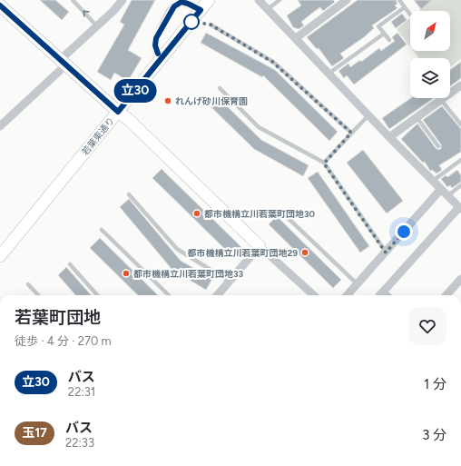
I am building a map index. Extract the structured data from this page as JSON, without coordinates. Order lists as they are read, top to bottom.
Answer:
{
  "streets": {
    "street": ["若葉東通り"]
  },
  "places": [
    "れんげ砂川保育園",
    "都市機構立川若葉町団地30",
    "都市機構立川若葉町団地29",
    "都市機構立川若葉町団地33"
  ],
  "lines": ["bus line 立30"],
  "north": "top right",
  "page": {
    "on_map": "立30",
    "heading": ["若葉町団地", "徒歩 · 4 分 · 270 m"],
    "list": [
      {
        "mark": "立30",
        "name": "バス",
        "note": "22:31",
        "value": "1 分"
      },
      {
        "mark": "玉17",
        "name": "バス",
        "note": "22:33",
        "value": "3 分"
      }
    ]
  }
}
